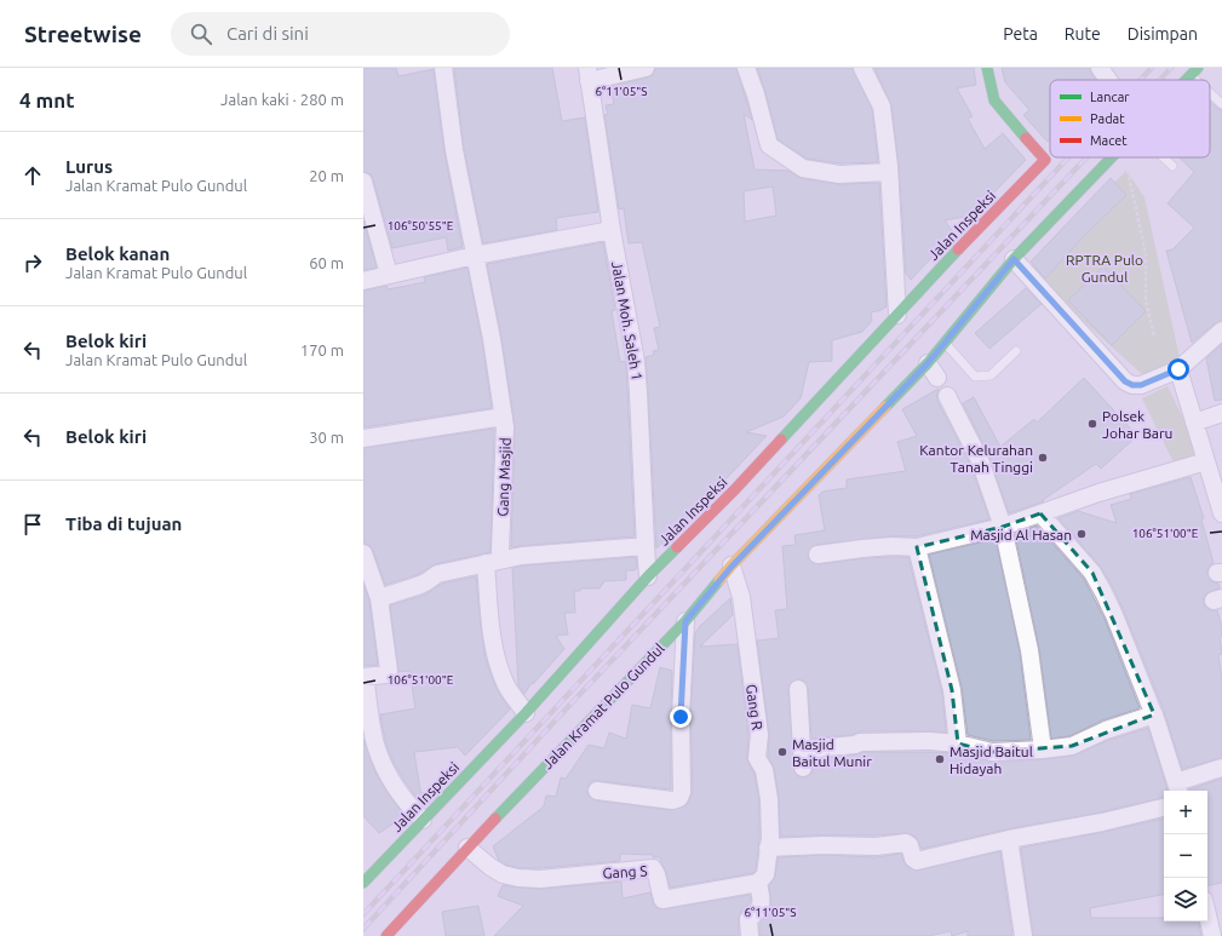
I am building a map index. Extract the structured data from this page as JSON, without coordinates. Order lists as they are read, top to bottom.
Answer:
{
  "streets": {
    "street": [
      "Jalan Inspeksi",
      "Jalan Moh. Saleh 1",
      "Gang Masjid",
      "Jalan Kramat Pulo Gundul",
      "Gang R",
      "Gang S"
    ]
  },
  "crossings": [
    ["Jalan Inspeksi", "Jalan Moh. Saleh 1"],
    ["Jalan Kramat Pulo Gundul", "Gang R"],
    ["Jalan Kramat Pulo Gundul", "Gang S"]
  ],
  "parks": ["RPTRA Pulo Gundul"],
  "places": [
    "Polsek Johar Baru",
    "Kantor Kelurahan Tanah Tinggi",
    "Masjid Al Hasan",
    "Masjid Baitul Munir",
    "Masjid Baitul Hidayah"
  ],
  "legend": ["Lancar", "Padat", "Macet"],
  "page": {
    "header": "Streetwise",
    "search": "Cari di sini",
    "nav": ["Peta", "Rute", "Disimpan"],
    "heading": ["4 mnt", "Jalan kaki · 280 m"],
    "list": [
      ["Lurus", "Jalan Kramat Pulo Gundul", "20 m"],
      ["Belok kanan", "Jalan Kramat Pulo Gundul", "60 m"],
      ["Belok kiri", "Jalan Kramat Pulo Gundul", "170 m"],
      ["Belok kiri", "30 m"],
      "Tiba di tujuan"
    ],
    "map_buttons": ["+", "−"]
  },
  "coordinates": ["6°11'05\"S", "106°50'55\"E", "106°51'00\"E"]
}
